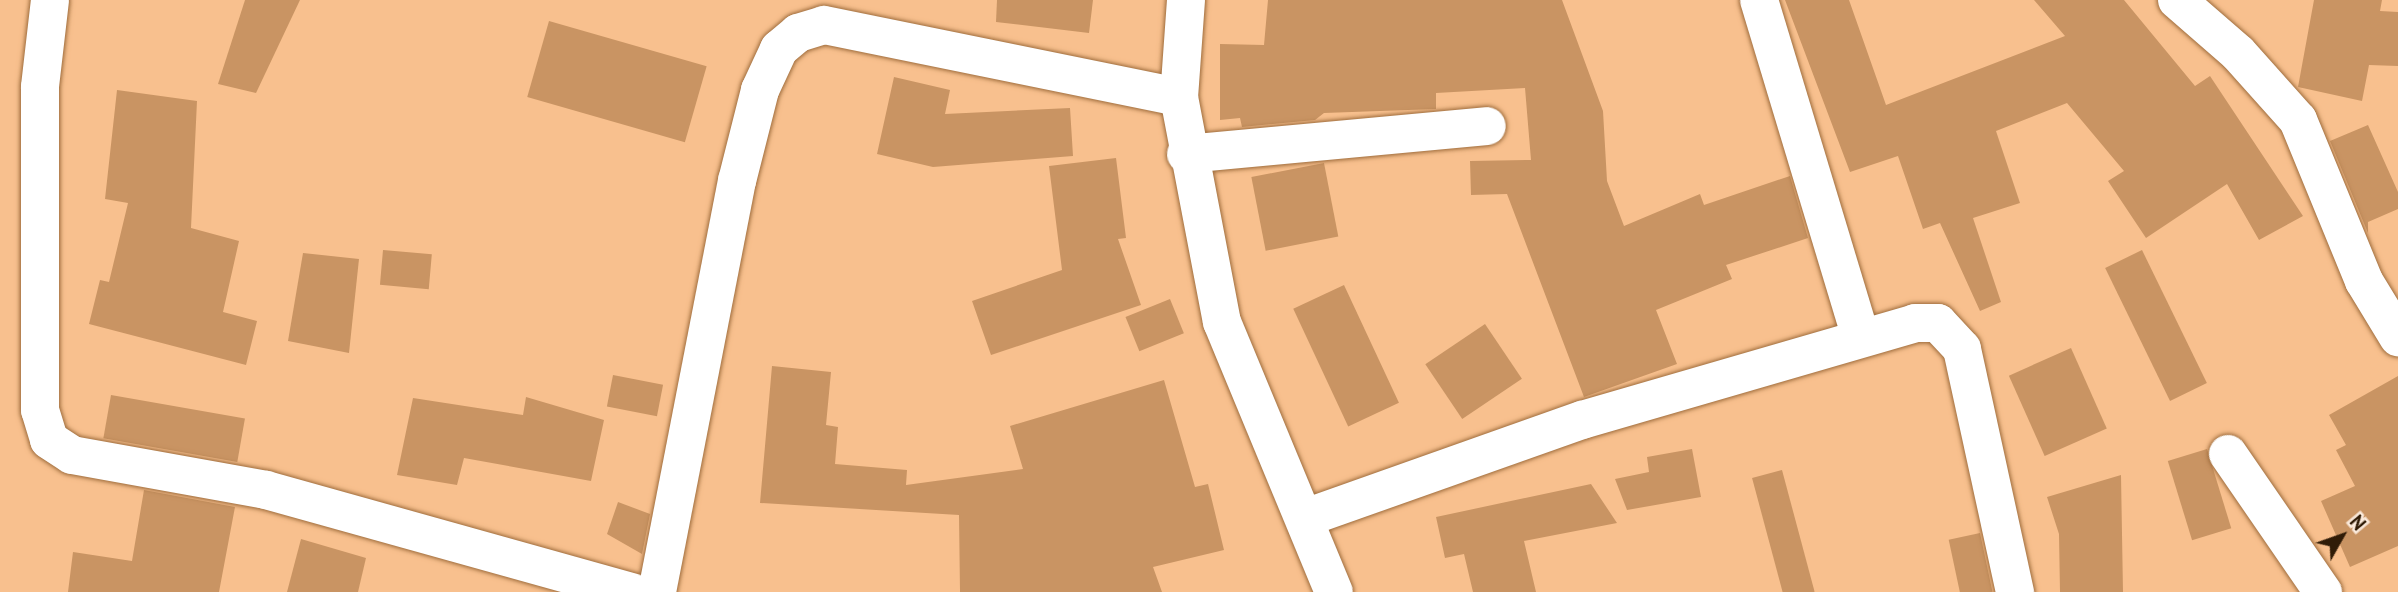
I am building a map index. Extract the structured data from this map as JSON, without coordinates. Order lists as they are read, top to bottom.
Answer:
{
  "north": "top right"
}
